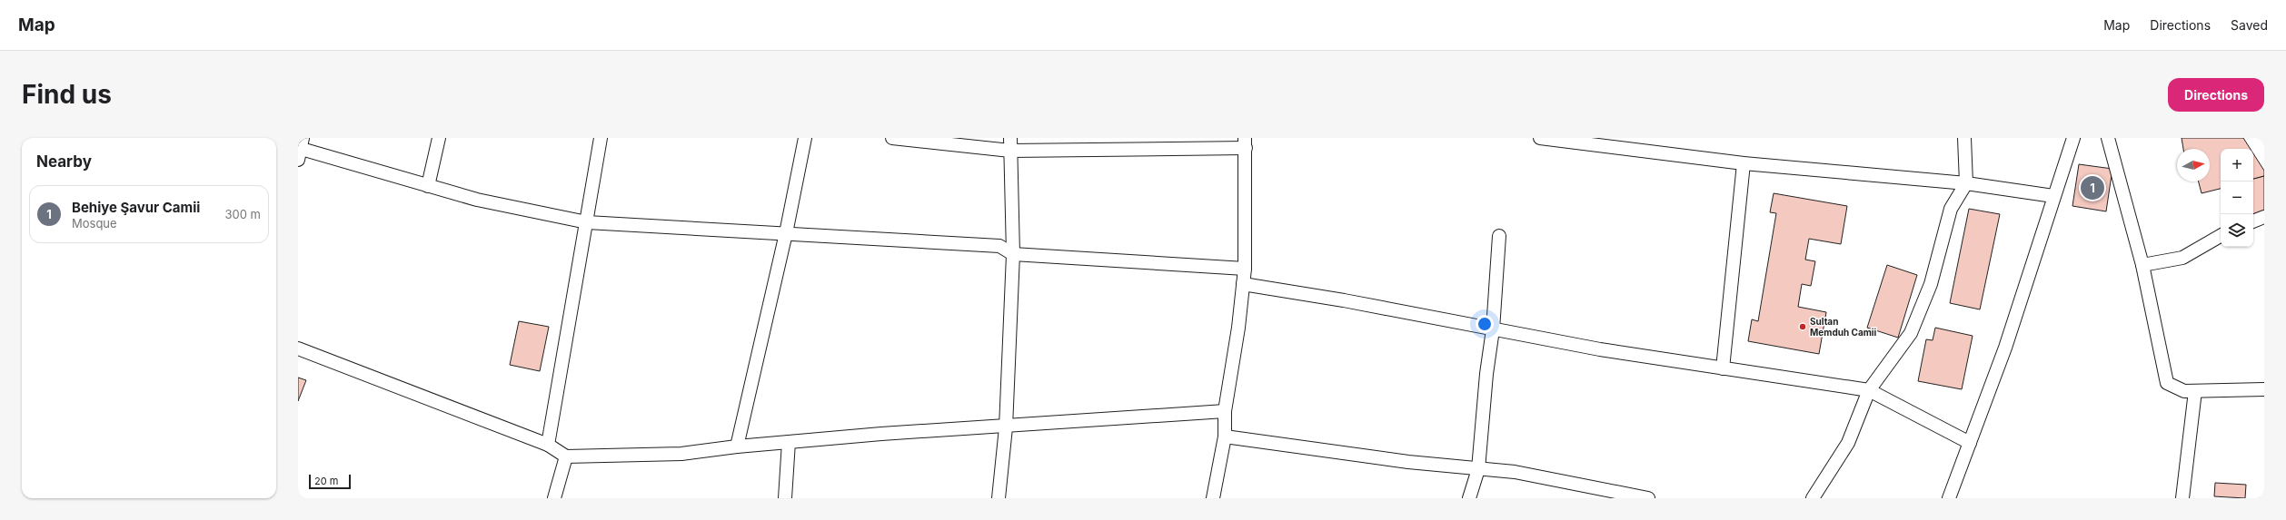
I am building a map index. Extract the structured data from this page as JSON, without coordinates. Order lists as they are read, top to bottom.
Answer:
{
  "places": ["Sultan Memduh Camii"],
  "scale_bar": "20 m",
  "north": "right",
  "page": {
    "header": "Map",
    "nav": ["Map", "Directions", "Saved"],
    "buttons": "Directions",
    "title": "Find us",
    "heading": "Nearby",
    "map_buttons": ["+", "−"],
    "pins": "1",
    "list": [
      {
        "mark": "1",
        "name": "Behiye Şavur Camii",
        "note": "Mosque",
        "value": "300 m"
      }
    ],
    "scale": "20 m"
  }
}
